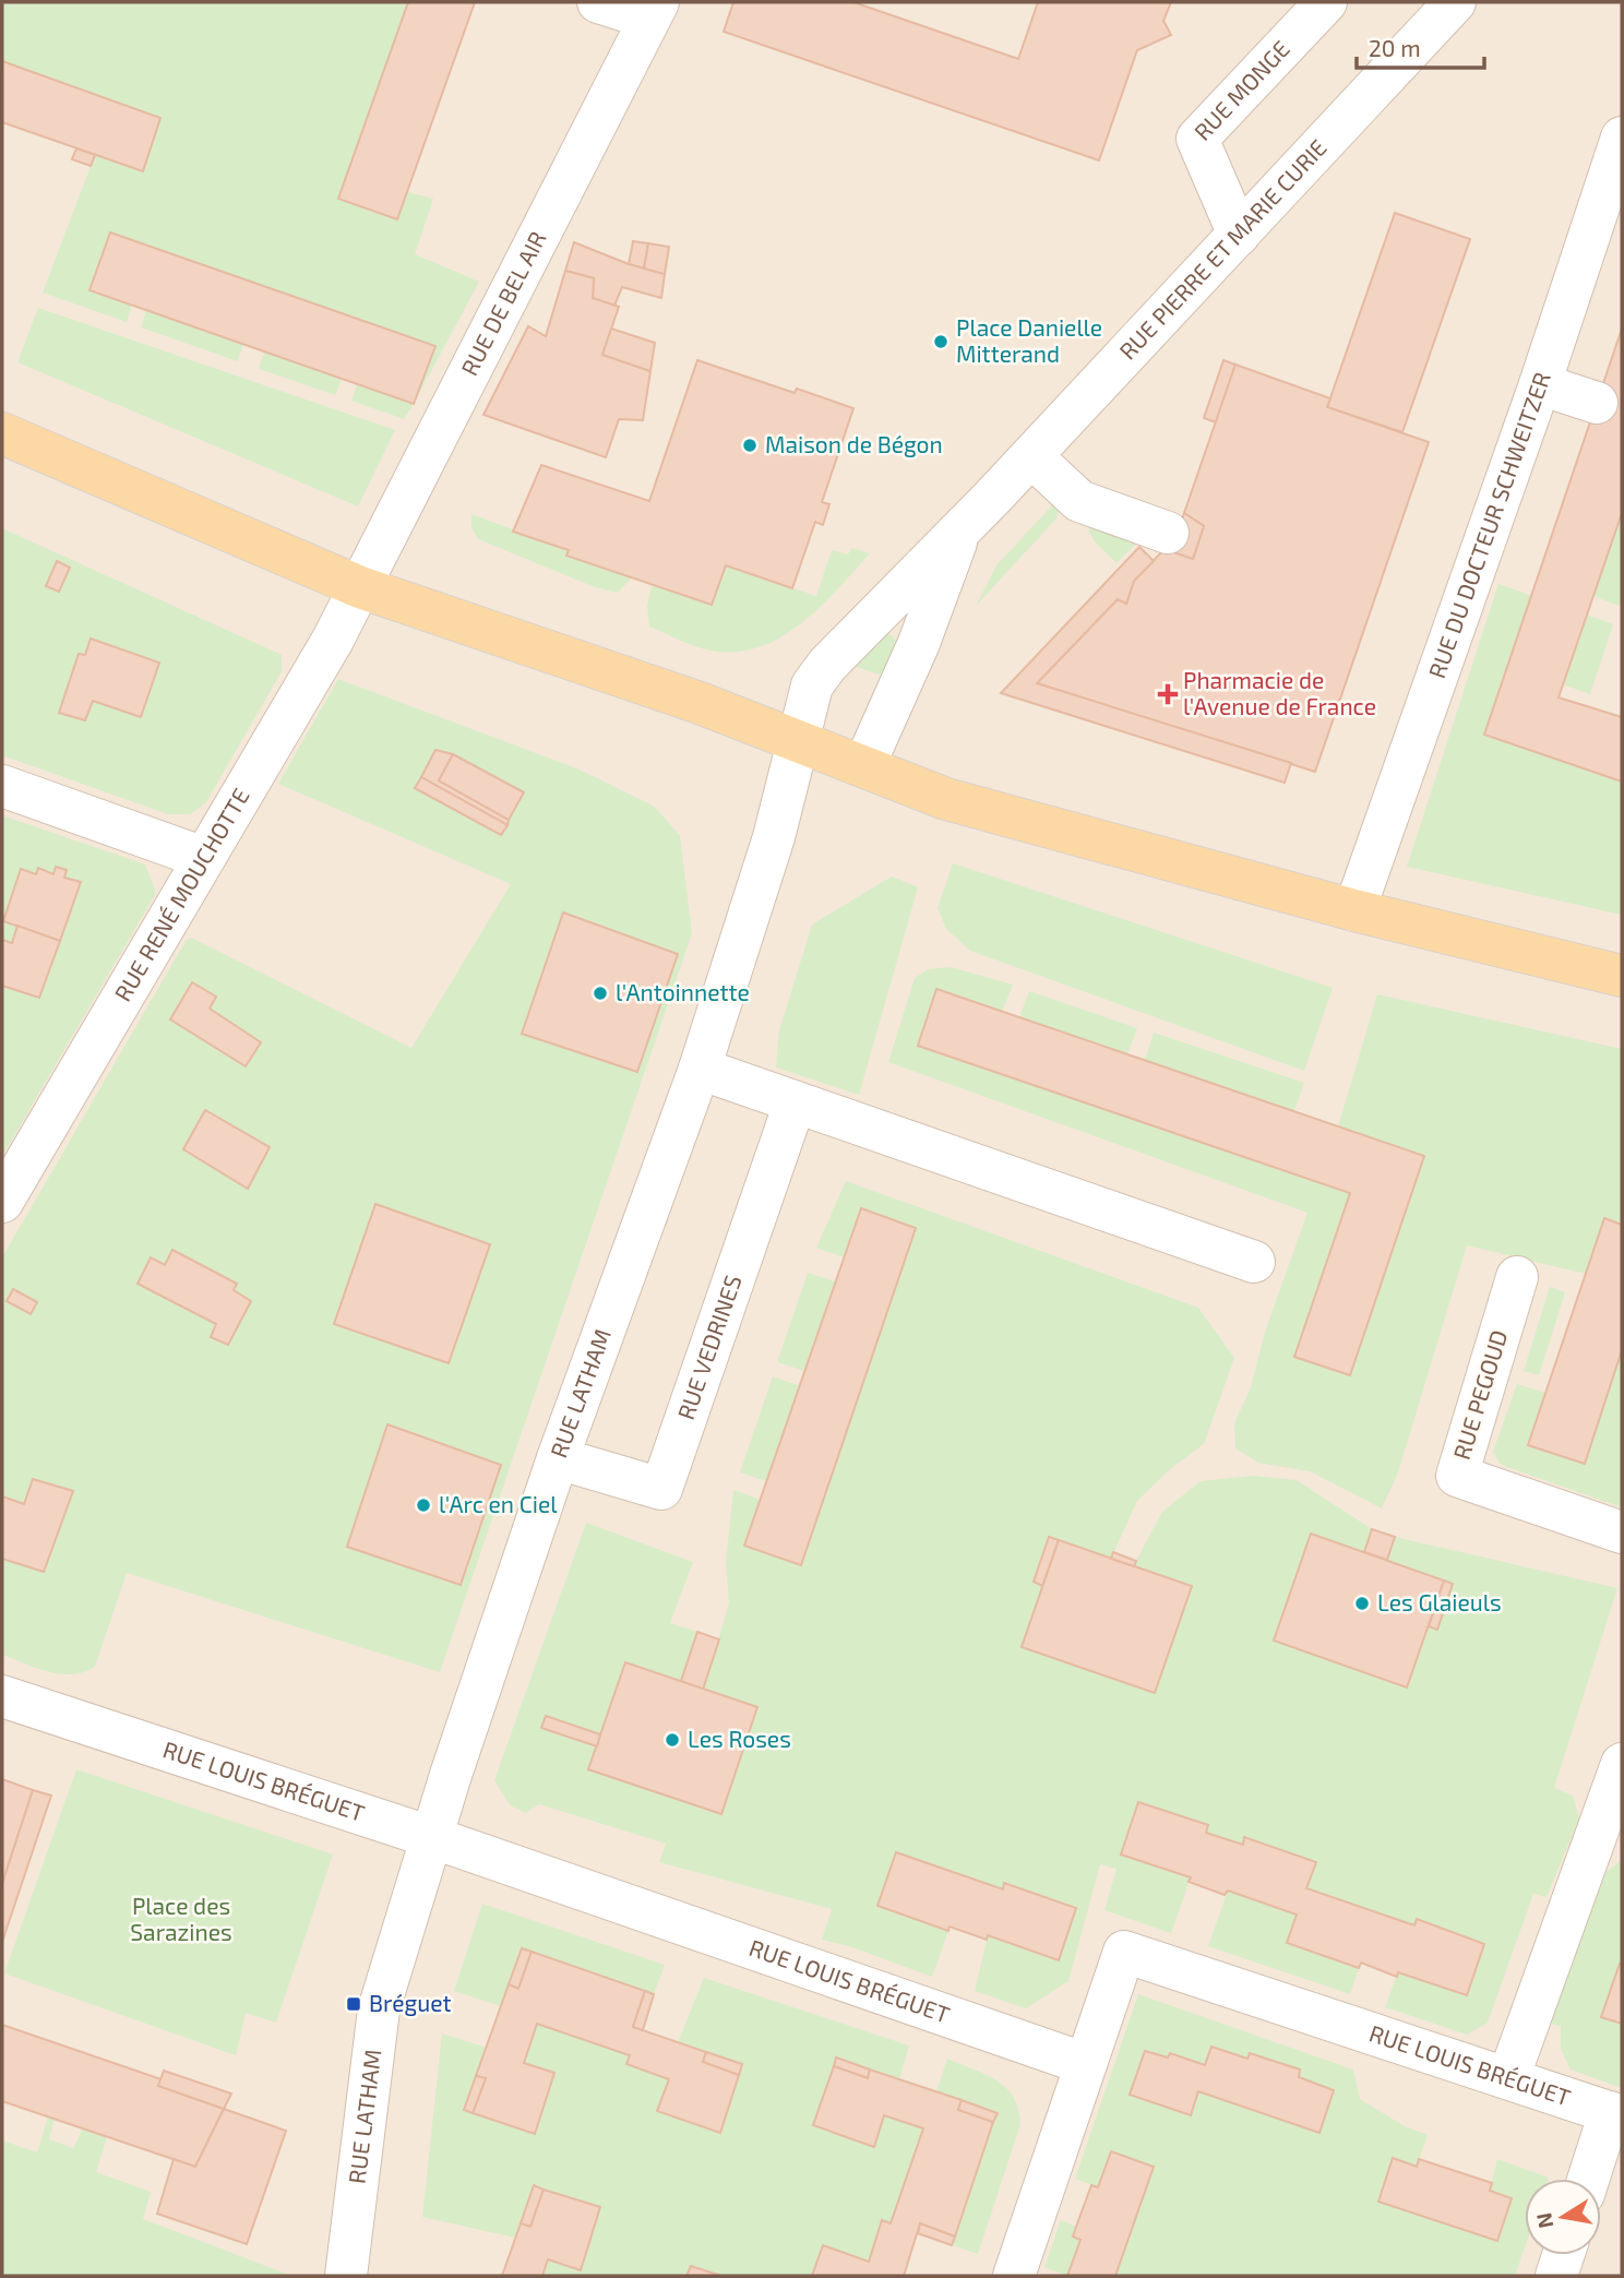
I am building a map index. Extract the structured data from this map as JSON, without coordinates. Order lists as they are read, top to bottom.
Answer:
{
  "streets": {
    "street": [
      "RUE MONGE",
      "RUE PIERRE ET MARIE CURIE",
      "RUE DE BEL AIR",
      "RUE DU DOCTEUR SCHWEITZER",
      "RUE RENÉ MOUCHOTTE",
      "RUE VEDRINES",
      "RUE LATHAM",
      "RUE PEGOUD",
      "RUE LOUIS BRÉGUET"
    ]
  },
  "crossings": [
    ["RUE MONGE", "RUE PIERRE ET MARIE CURIE"],
    ["RUE PIERRE ET MARIE CURIE", "RUE LATHAM"],
    ["RUE DE BEL AIR", "RUE RENÉ MOUCHOTTE"],
    ["RUE VEDRINES", "RUE LATHAM"],
    ["RUE LATHAM", "RUE LOUIS BRÉGUET"]
  ],
  "parks": ["Place des Sarazines"],
  "places": {
    "other": [
      "Place Danielle Mitterand",
      "Maison de Bégon",
      "l'Antoinnette",
      "l'Arc en Ciel",
      "Les Glaieuls",
      "Les Roses"
    ],
    "health": ["Pharmacie de l'Avenue de France"],
    "transit": ["Bréguet"]
  },
  "scale_bar": "20 m",
  "north": "left"
}
